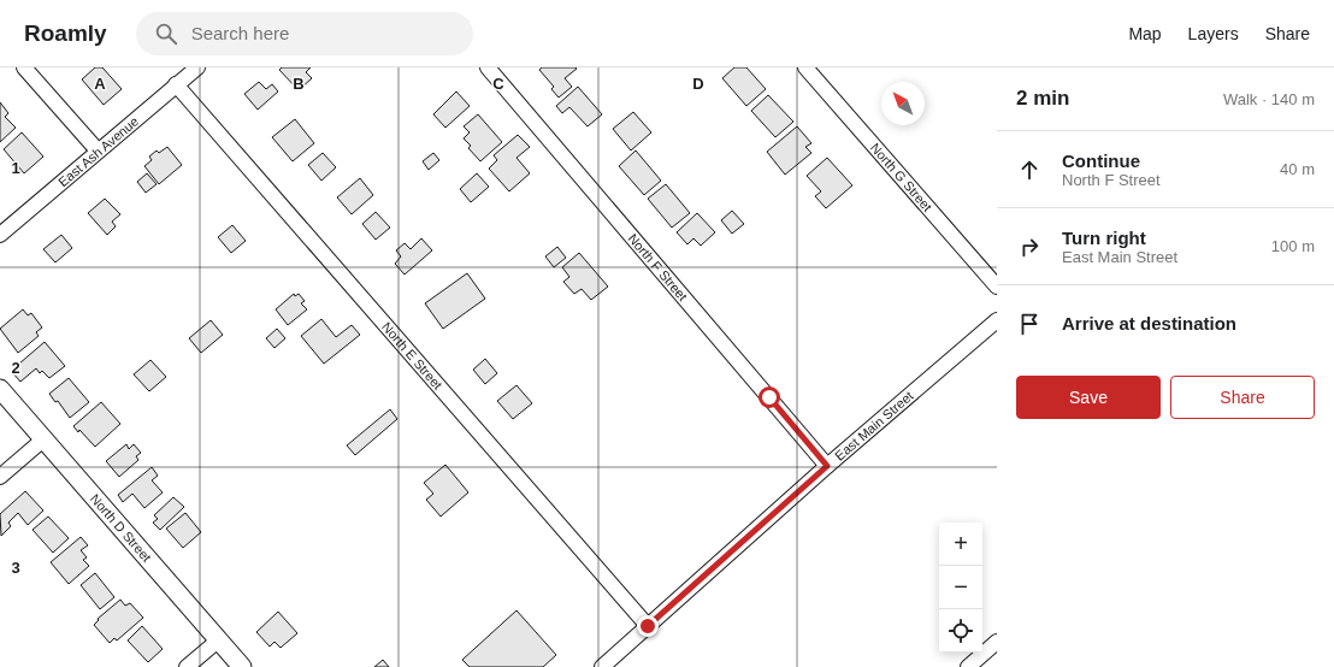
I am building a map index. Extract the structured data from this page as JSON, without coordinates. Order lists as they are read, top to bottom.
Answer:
{
  "streets": {
    "street": [
      "East Ash Avenue",
      "North G Street",
      "North F Street",
      "North E Street",
      "East Main Street",
      "North D Street"
    ]
  },
  "crossings": [
    ["East Ash Avenue", "North E Street"],
    ["North F Street", "East Main Street"],
    ["North E Street", "East Main Street"]
  ],
  "north": "top left",
  "page": {
    "header": "Roamly",
    "search": "Search here",
    "nav": ["Map", "Layers", "Share"],
    "heading": ["2 min", "Walk · 140 m"],
    "list": [
      ["Continue", "North F Street", "40 m"],
      ["Turn right", "East Main Street", "100 m"],
      "Arrive at destination"
    ],
    "buttons": ["Save", "Share"],
    "map_buttons": ["+", "−"]
  },
  "grid": {
    "columns": [
      "A",
      "B",
      "C",
      "D"
    ],
    "rows": ["1", "2", "3"]
  }
}
